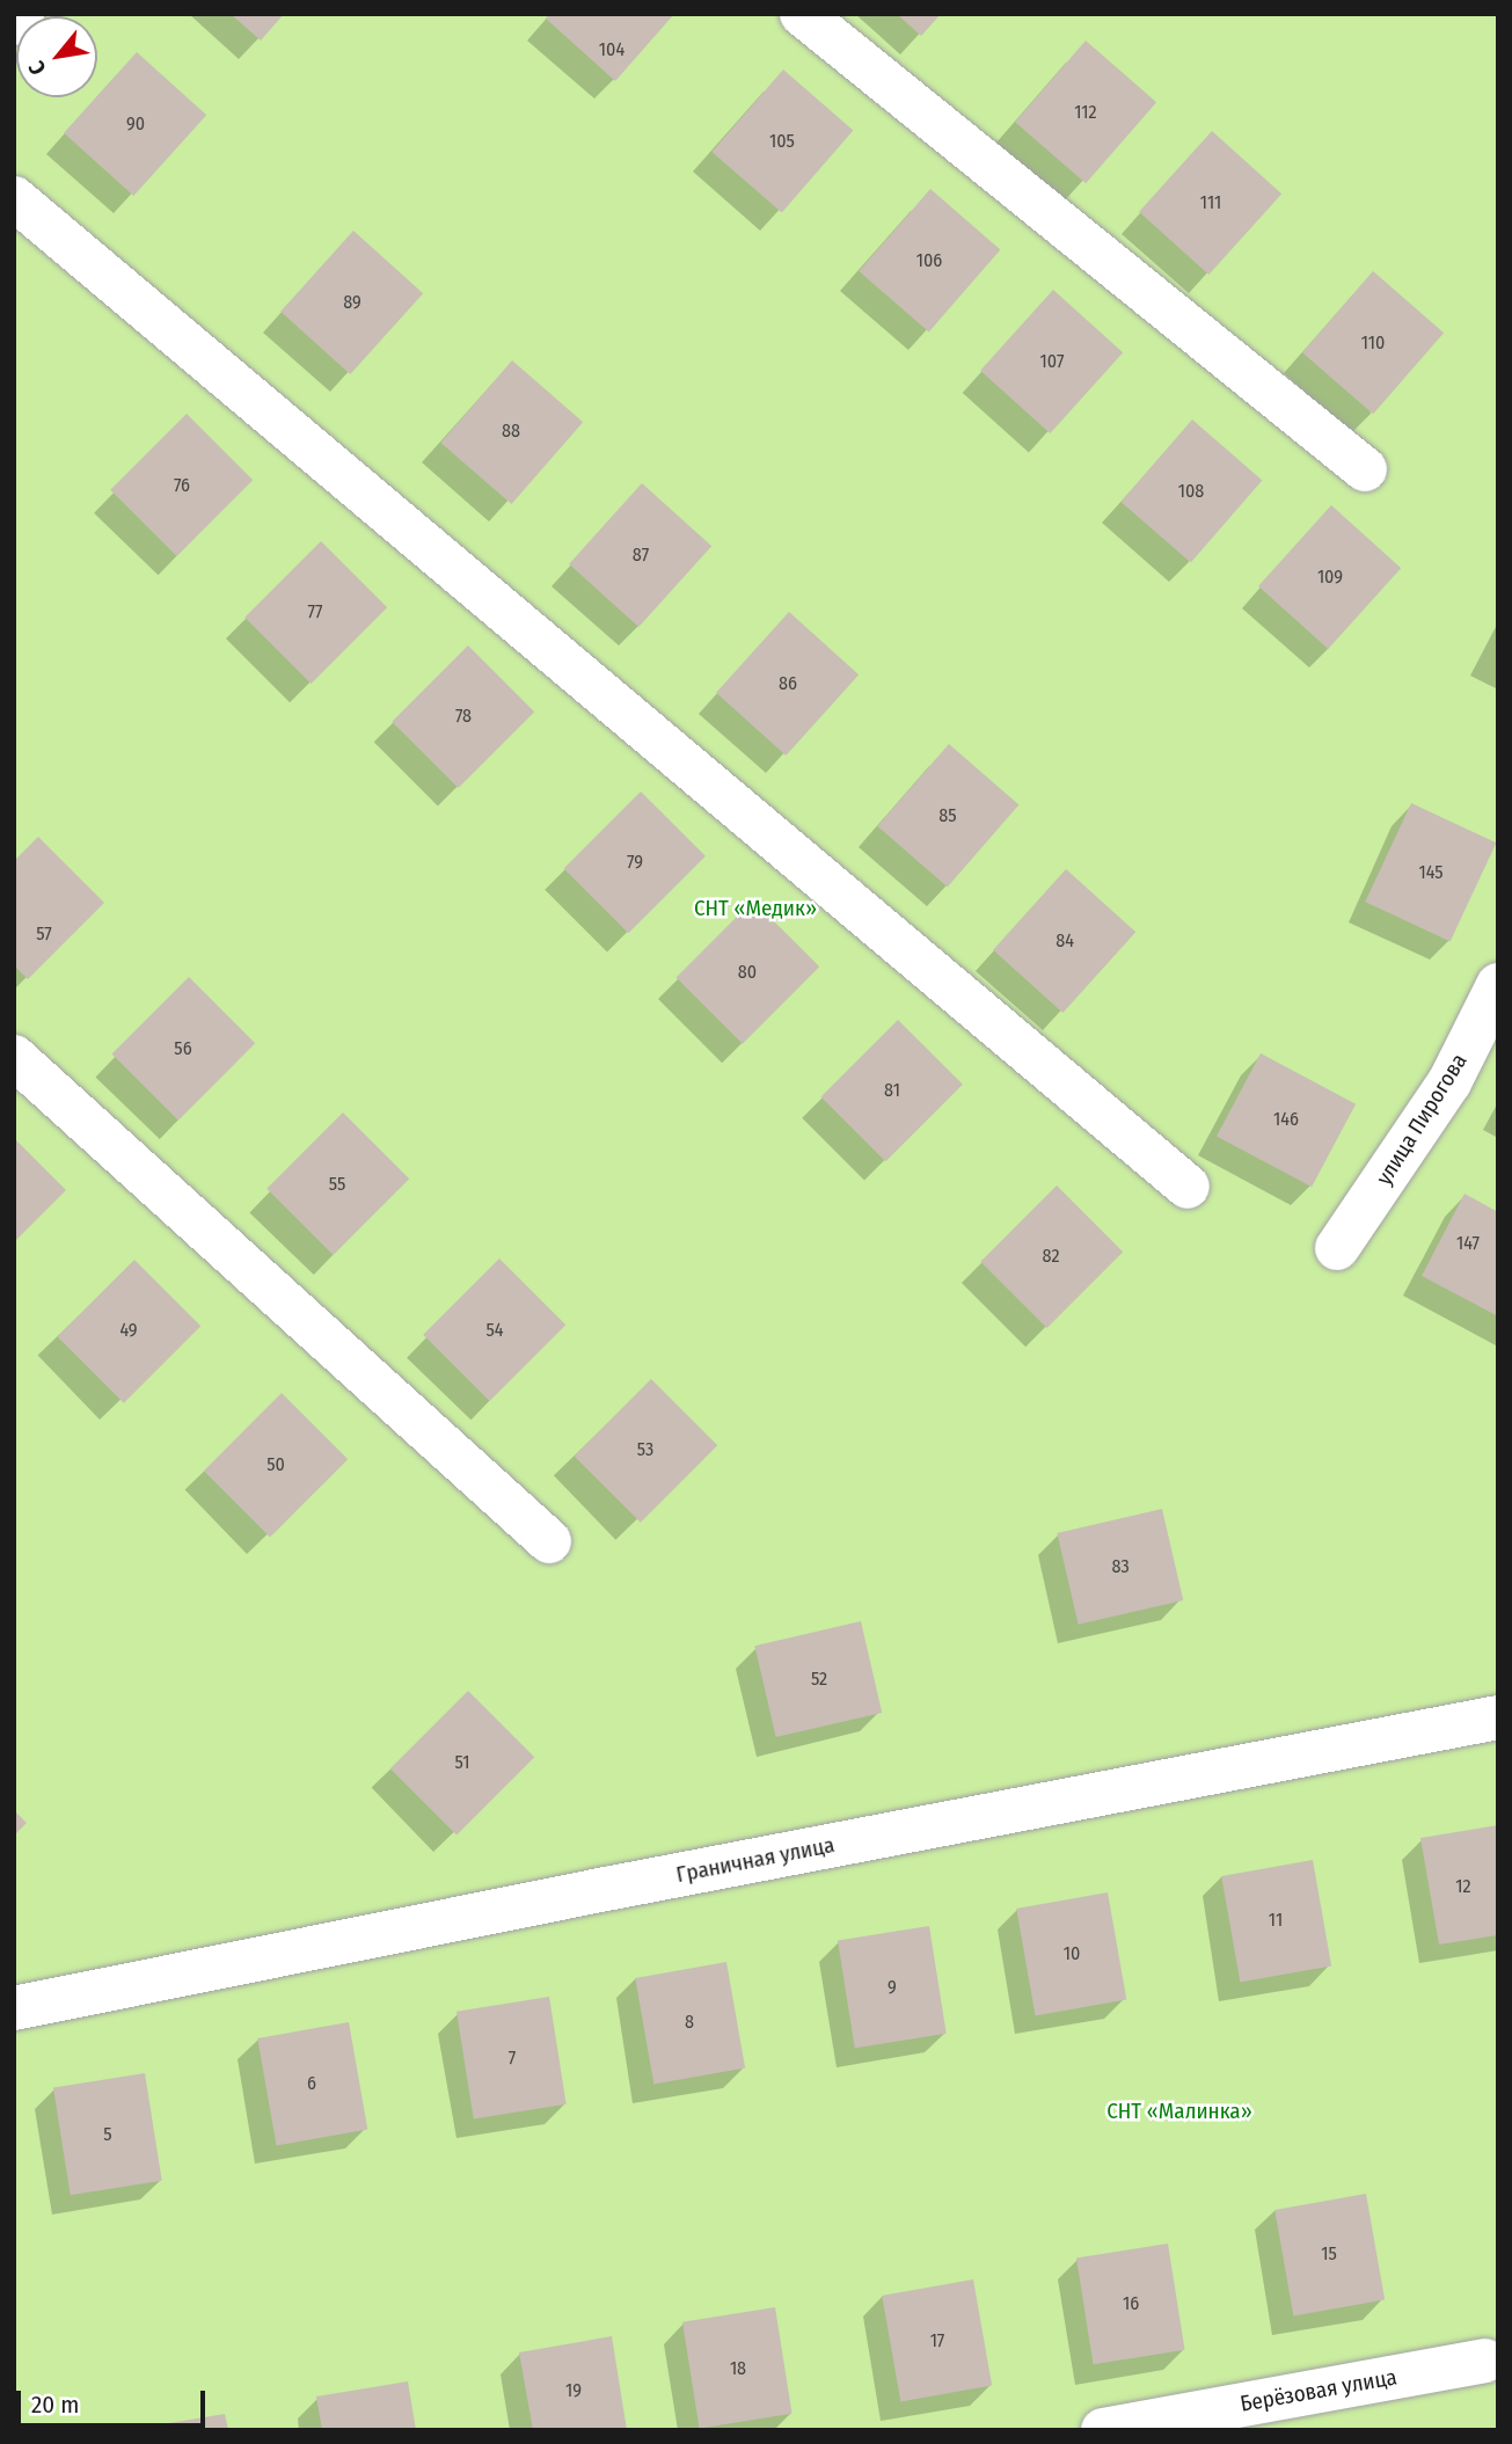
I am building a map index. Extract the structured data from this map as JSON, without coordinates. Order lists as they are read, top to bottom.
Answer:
{
  "streets": {
    "street": ["улица Пирогова", "Граничная улица", "Берёзовая улица"]
  },
  "parks": ["СНТ «Медик»", "СНТ «Малинка»"],
  "house_numbers": [
    "104",
    "112",
    "90",
    "105",
    "111",
    "106",
    "89",
    "110",
    "107",
    "88",
    "76",
    "108",
    "87",
    "109",
    "77",
    "86",
    "78",
    "85",
    "79",
    "145",
    "57",
    "84",
    "80",
    "56",
    "81",
    "146",
    "55",
    "147",
    "82",
    "49",
    "54",
    "53",
    "50",
    "83",
    "52",
    "51",
    "12",
    "11",
    "10",
    "9",
    "8",
    "7",
    "6",
    "5",
    "15",
    "16",
    "17",
    "18",
    "19"
  ],
  "scale_bar": "20 m",
  "north": "bottom left"
}
